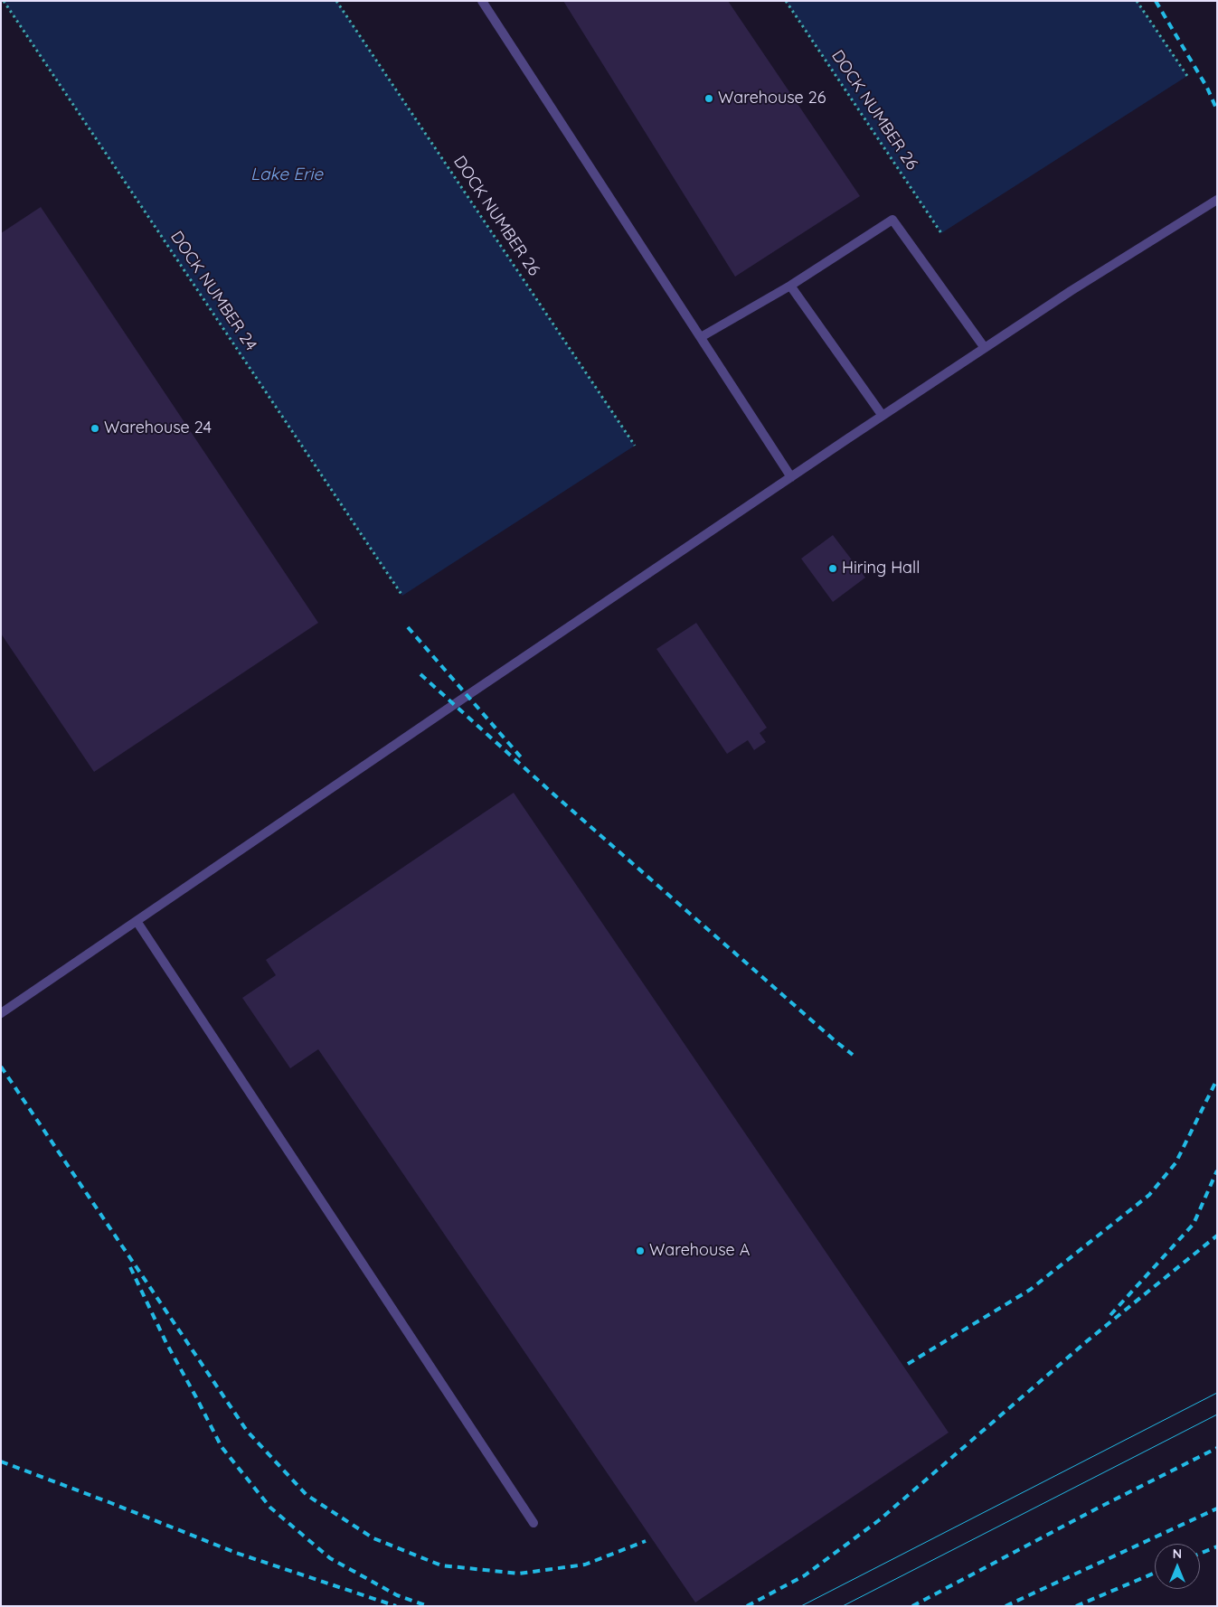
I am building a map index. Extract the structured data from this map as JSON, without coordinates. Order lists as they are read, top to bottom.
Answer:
{
  "streets": {
    "path": ["DOCK NUMBER 26", "DOCK NUMBER 24"]
  },
  "water": ["Lake Erie"],
  "places": [
    "Warehouse 26",
    "Warehouse 24",
    "Hiring Hall",
    "Warehouse A"
  ],
  "north": "top"
}
